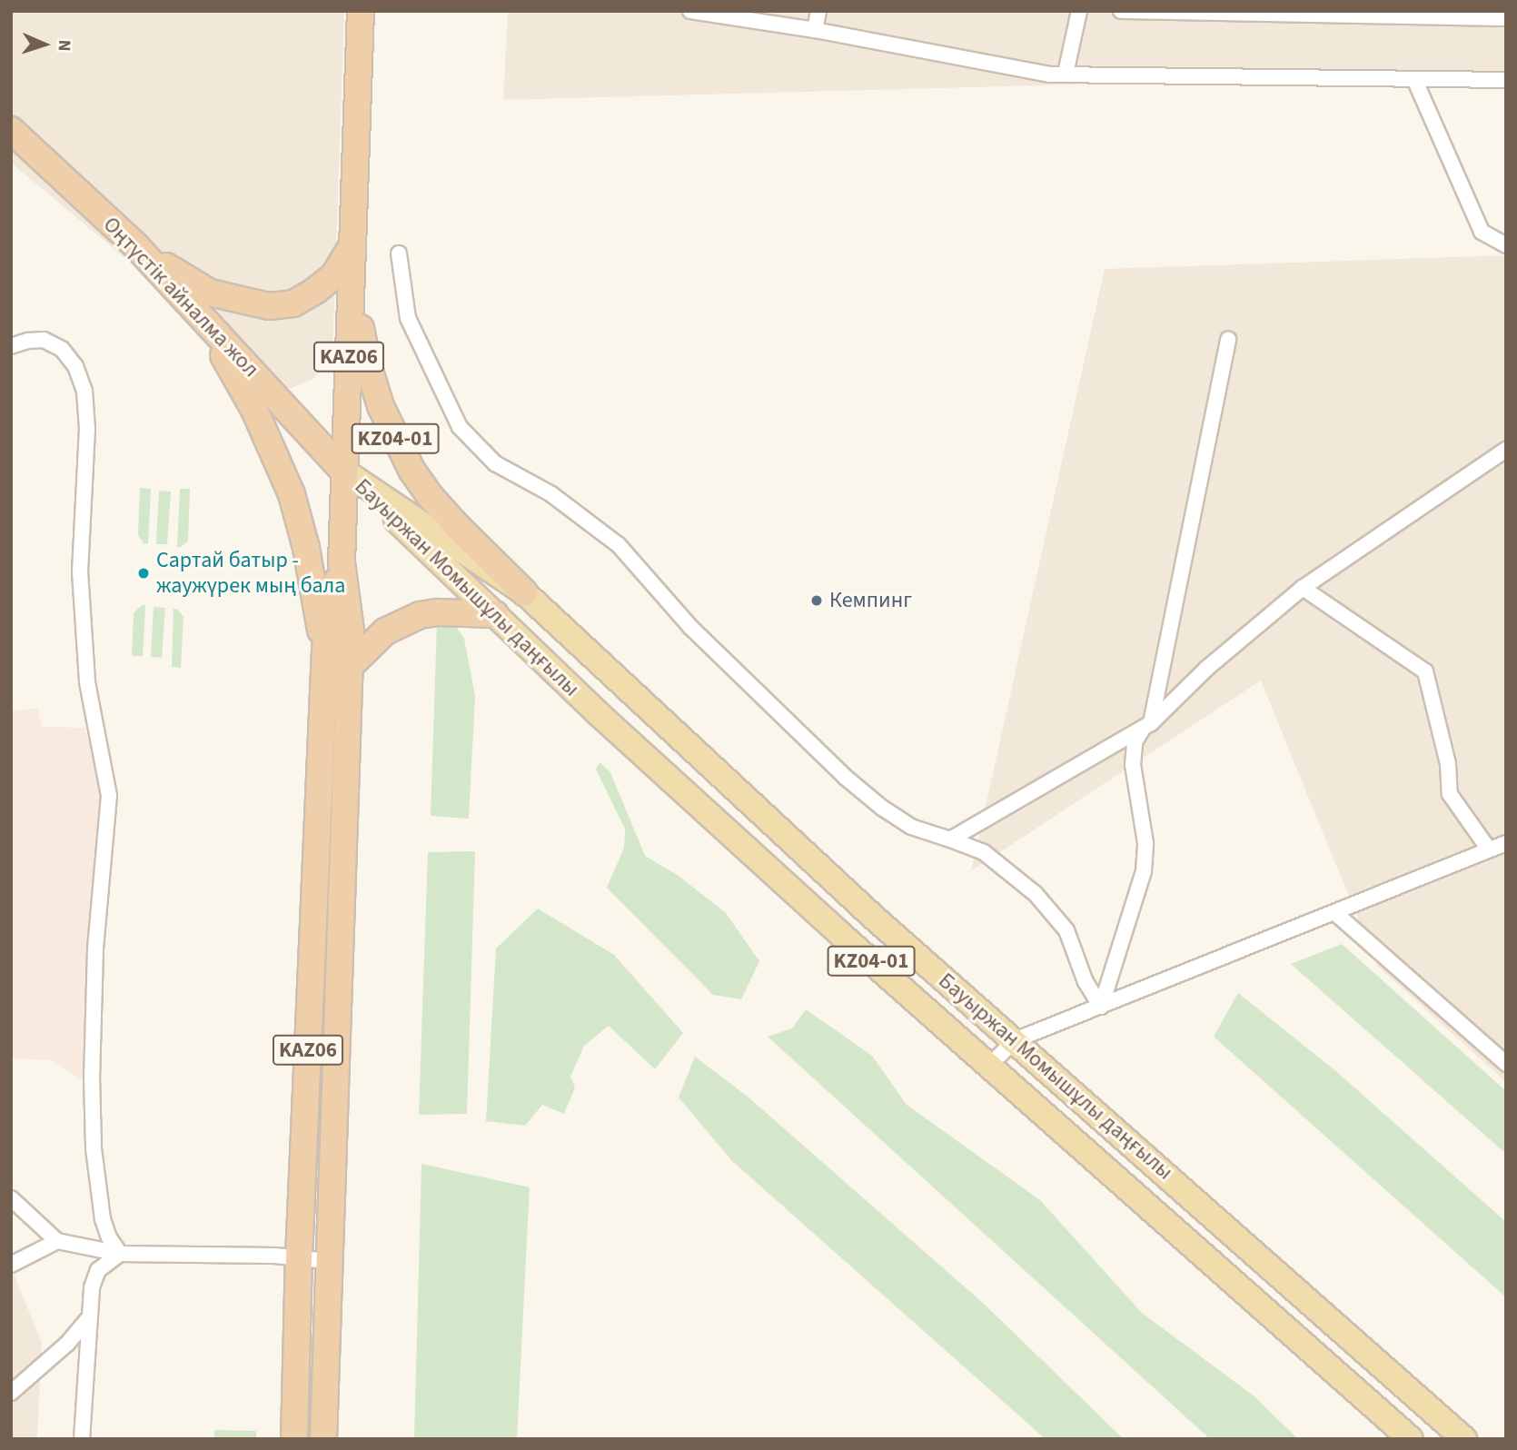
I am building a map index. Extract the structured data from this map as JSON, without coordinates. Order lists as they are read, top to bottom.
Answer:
{
  "streets": {
    "highway": ["Оңтүстік айналма жол", "KАZ06", "KZ04-01"],
    "main road": ["Бауыржан Момышұлы даңғылы"]
  },
  "crossings": [
    ["Оңтүстік айналма жол", "KАZ06"],
    ["Оңтүстік айналма жол", "Бауыржан Момышұлы даңғылы"],
    ["KАZ06", "KZ04-01"],
    ["KАZ06", "Бауыржан Момышұлы даңғылы"],
    ["KZ04-01", "Бауыржан Момышұлы даңғылы"]
  ],
  "places": ["Сартай батыр - жаужүрек мың бала", "Кемпинг"],
  "north": "right"
}
